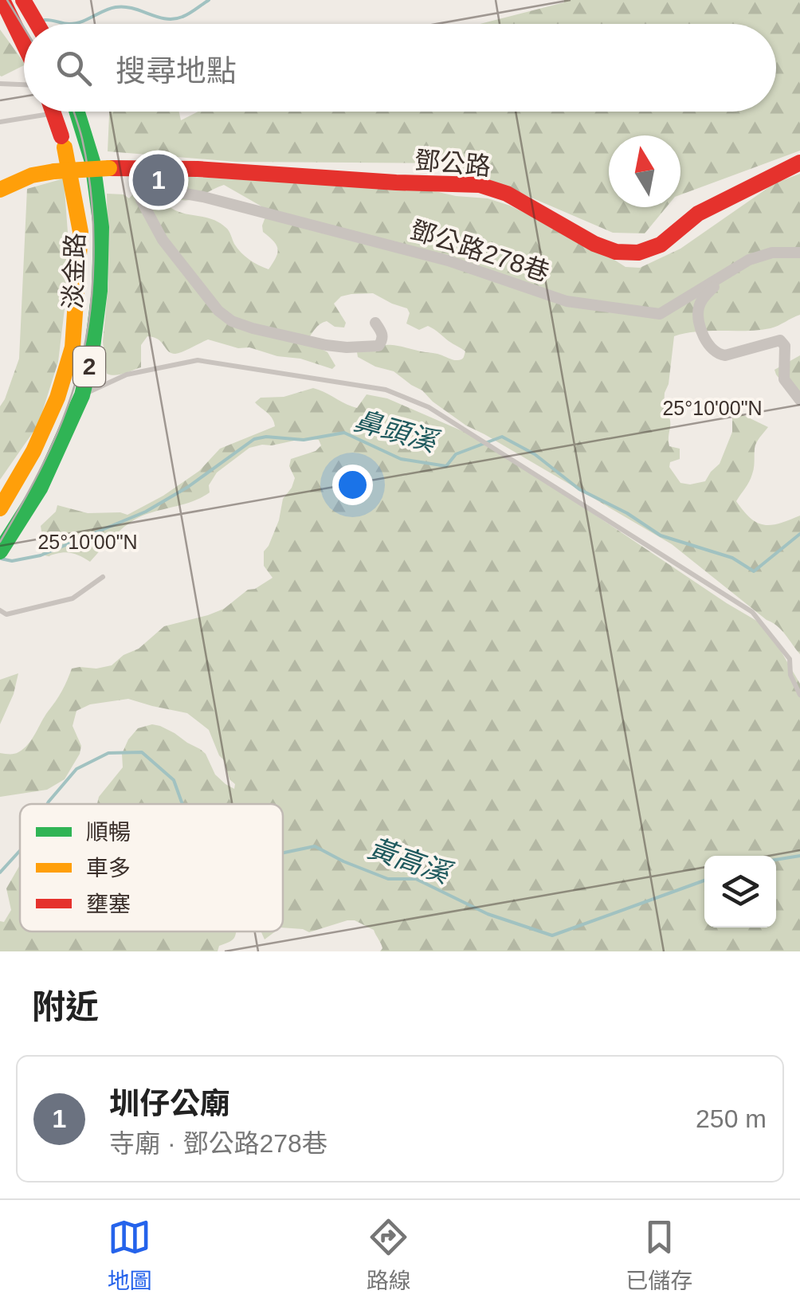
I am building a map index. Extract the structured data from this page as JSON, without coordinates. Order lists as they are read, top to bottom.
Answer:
{
  "streets": {
    "main road": ["鄧公路", "淡金路", "2"],
    "street": ["鄧公路278巷"]
  },
  "crossings": [
    ["鄧公路", "鄧公路278巷"],
    ["鄧公路", "淡金路"],
    ["鄧公路", "2"],
    ["淡金路", "2"]
  ],
  "water": ["鼻頭溪", "黃高溪"],
  "legend": ["順暢", "車多", "壅塞"],
  "north": "top",
  "page": {
    "search": "搜尋地點",
    "pins": "1",
    "heading": "附近",
    "list": [
      {
        "mark": "1",
        "name": "圳仔公廟",
        "note": "寺廟 · 鄧公路278巷",
        "value": "250 m"
      }
    ],
    "nav": ["地圖", "路線", "已儲存"]
  },
  "coordinates": ["25°10'00\"N"]
}
